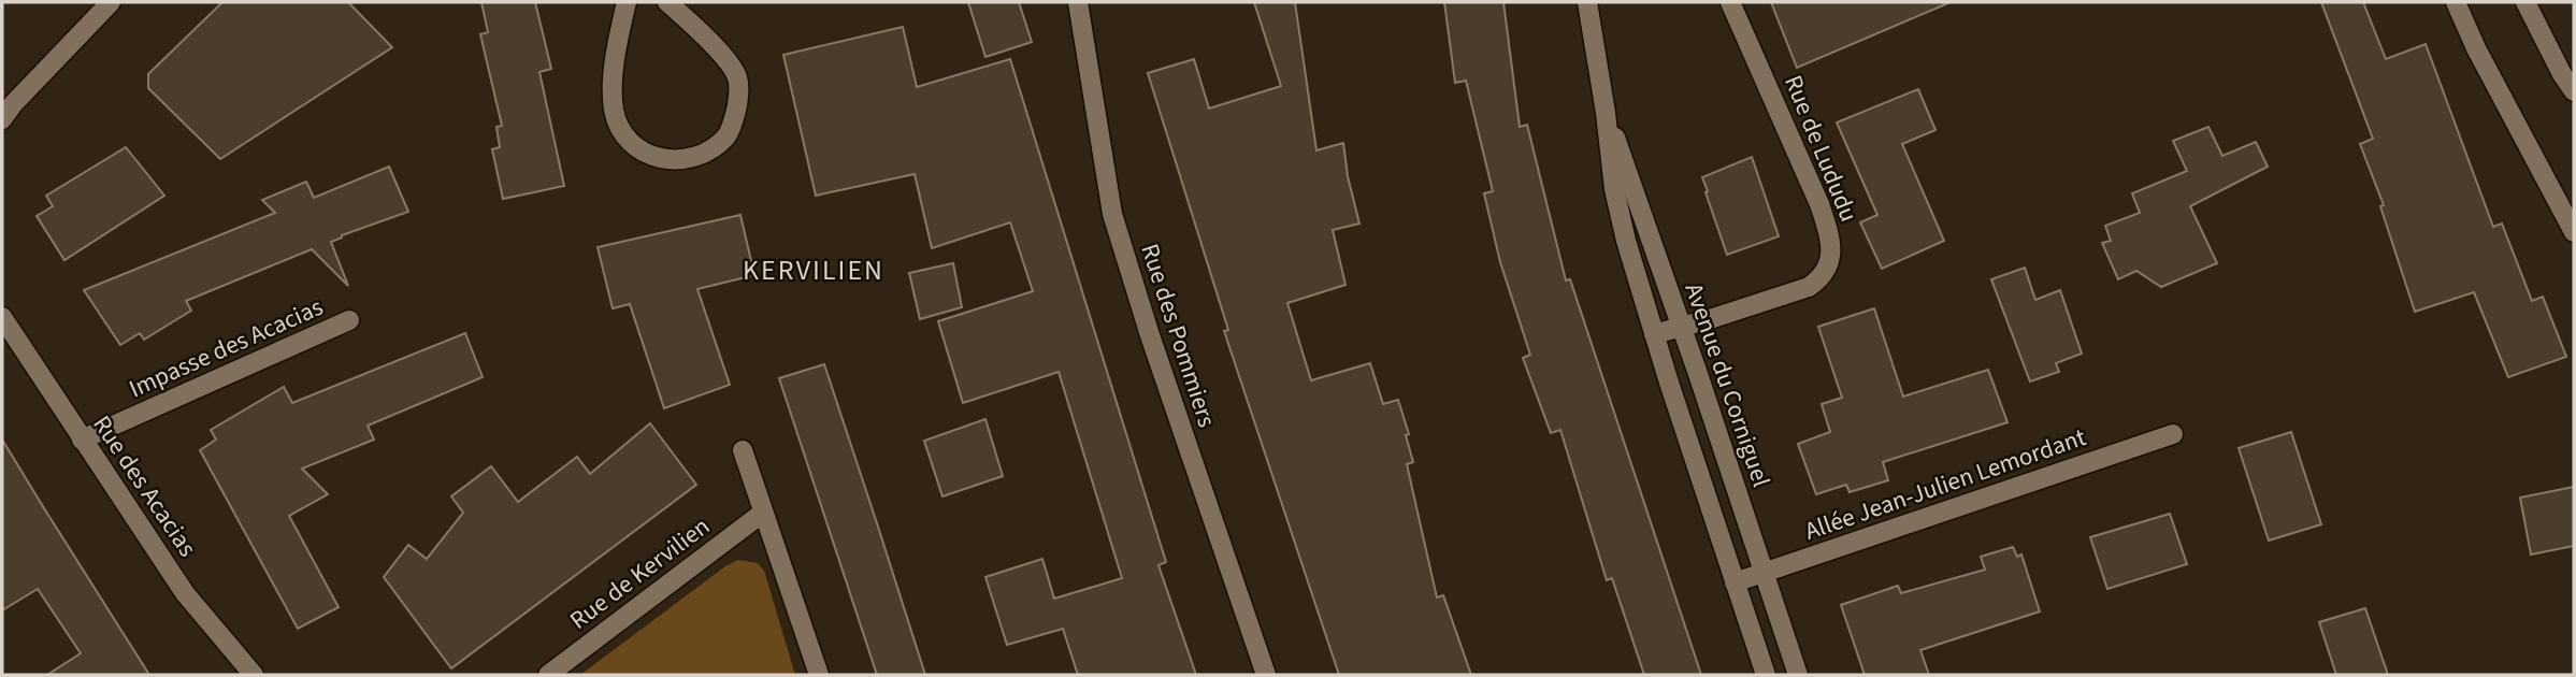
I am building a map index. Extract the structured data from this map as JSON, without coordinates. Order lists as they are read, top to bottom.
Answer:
{
  "streets": {
    "street": [
      "Rue de Lududu",
      "Rue des Pommiers",
      "Impasse des Acacias",
      "Avenue du Corniguel",
      "Allée Jean-Julien Lemordant",
      "Rue des Acacias",
      "Rue de Kervilien"
    ]
  },
  "crossings": [
    ["Rue de Lududu", "Avenue du Corniguel"],
    ["Impasse des Acacias", "Rue des Acacias"],
    ["Avenue du Corniguel", "Allée Jean-Julien Lemordant"]
  ],
  "districts": ["KERVILIEN"]
}
